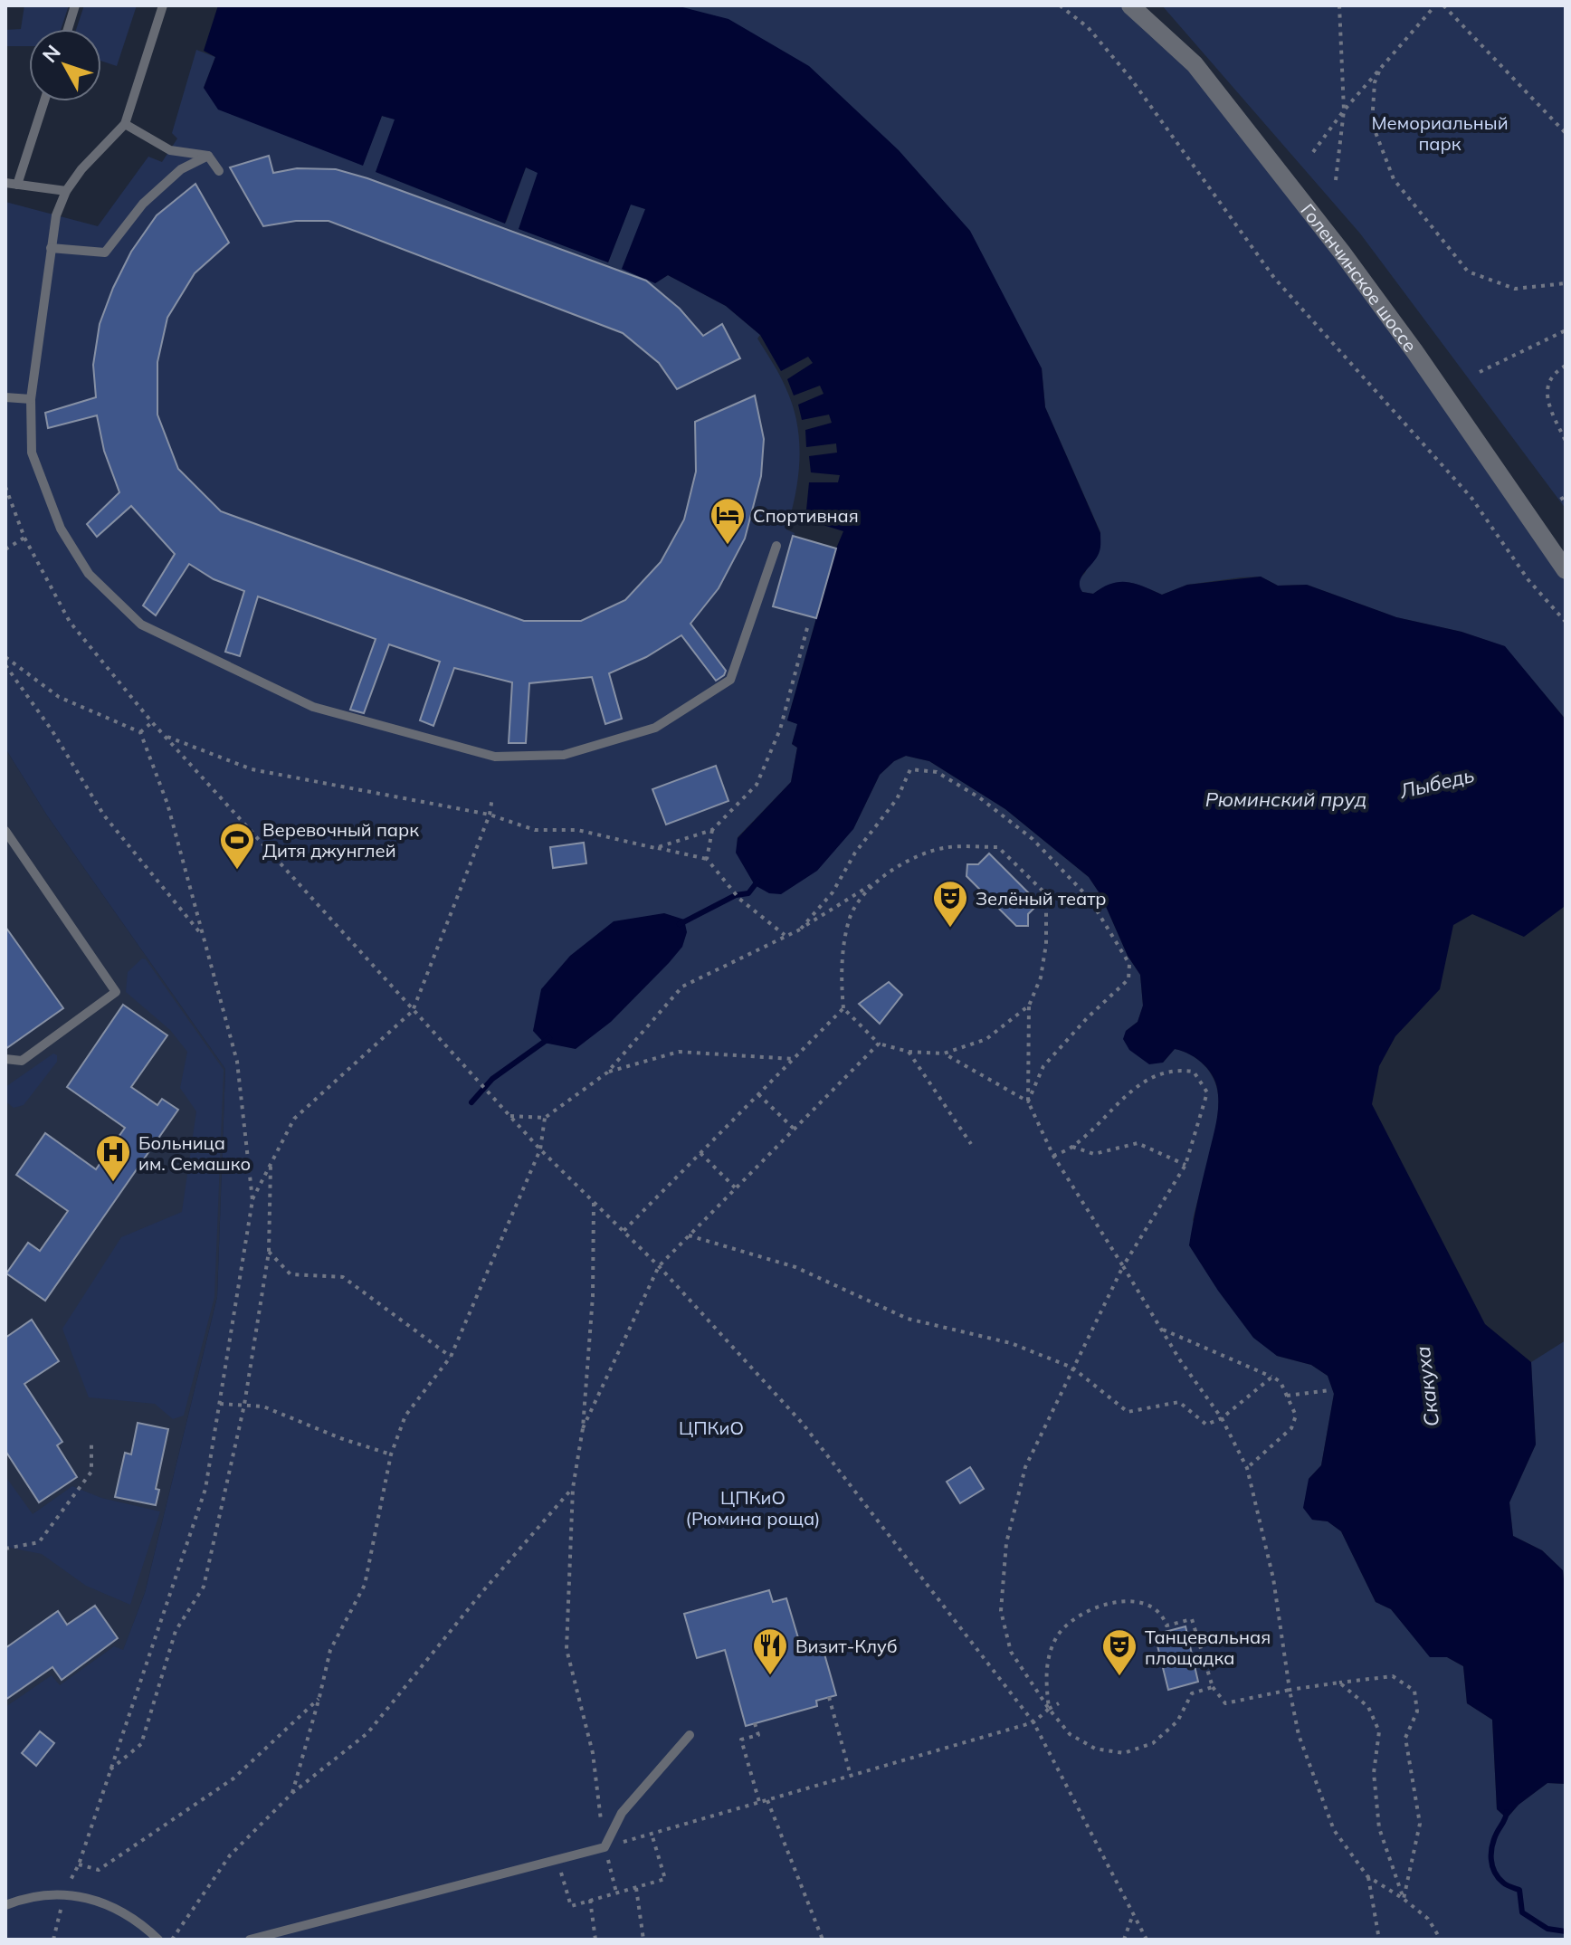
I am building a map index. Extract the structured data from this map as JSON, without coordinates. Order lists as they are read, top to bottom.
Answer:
{
  "streets": {
    "street": ["Голенчинское шоссе"]
  },
  "water": ["Лыбедь", "Рюминский пруд", "Скакуха"],
  "parks": ["Мемориальный парк", "ЦПКиО", "ЦПКиО (Рюмина роща)"],
  "places": {
    "hotel": ["Спортивная"],
    "sports": ["Веревочный парк Дитя джунглей"],
    "theatre": ["Зелёный театр", "Танцевальная площадка"],
    "hospital": ["Больница им. Семашко"],
    "restaurant": ["Визит-Клуб"]
  },
  "north": "top left"
}
